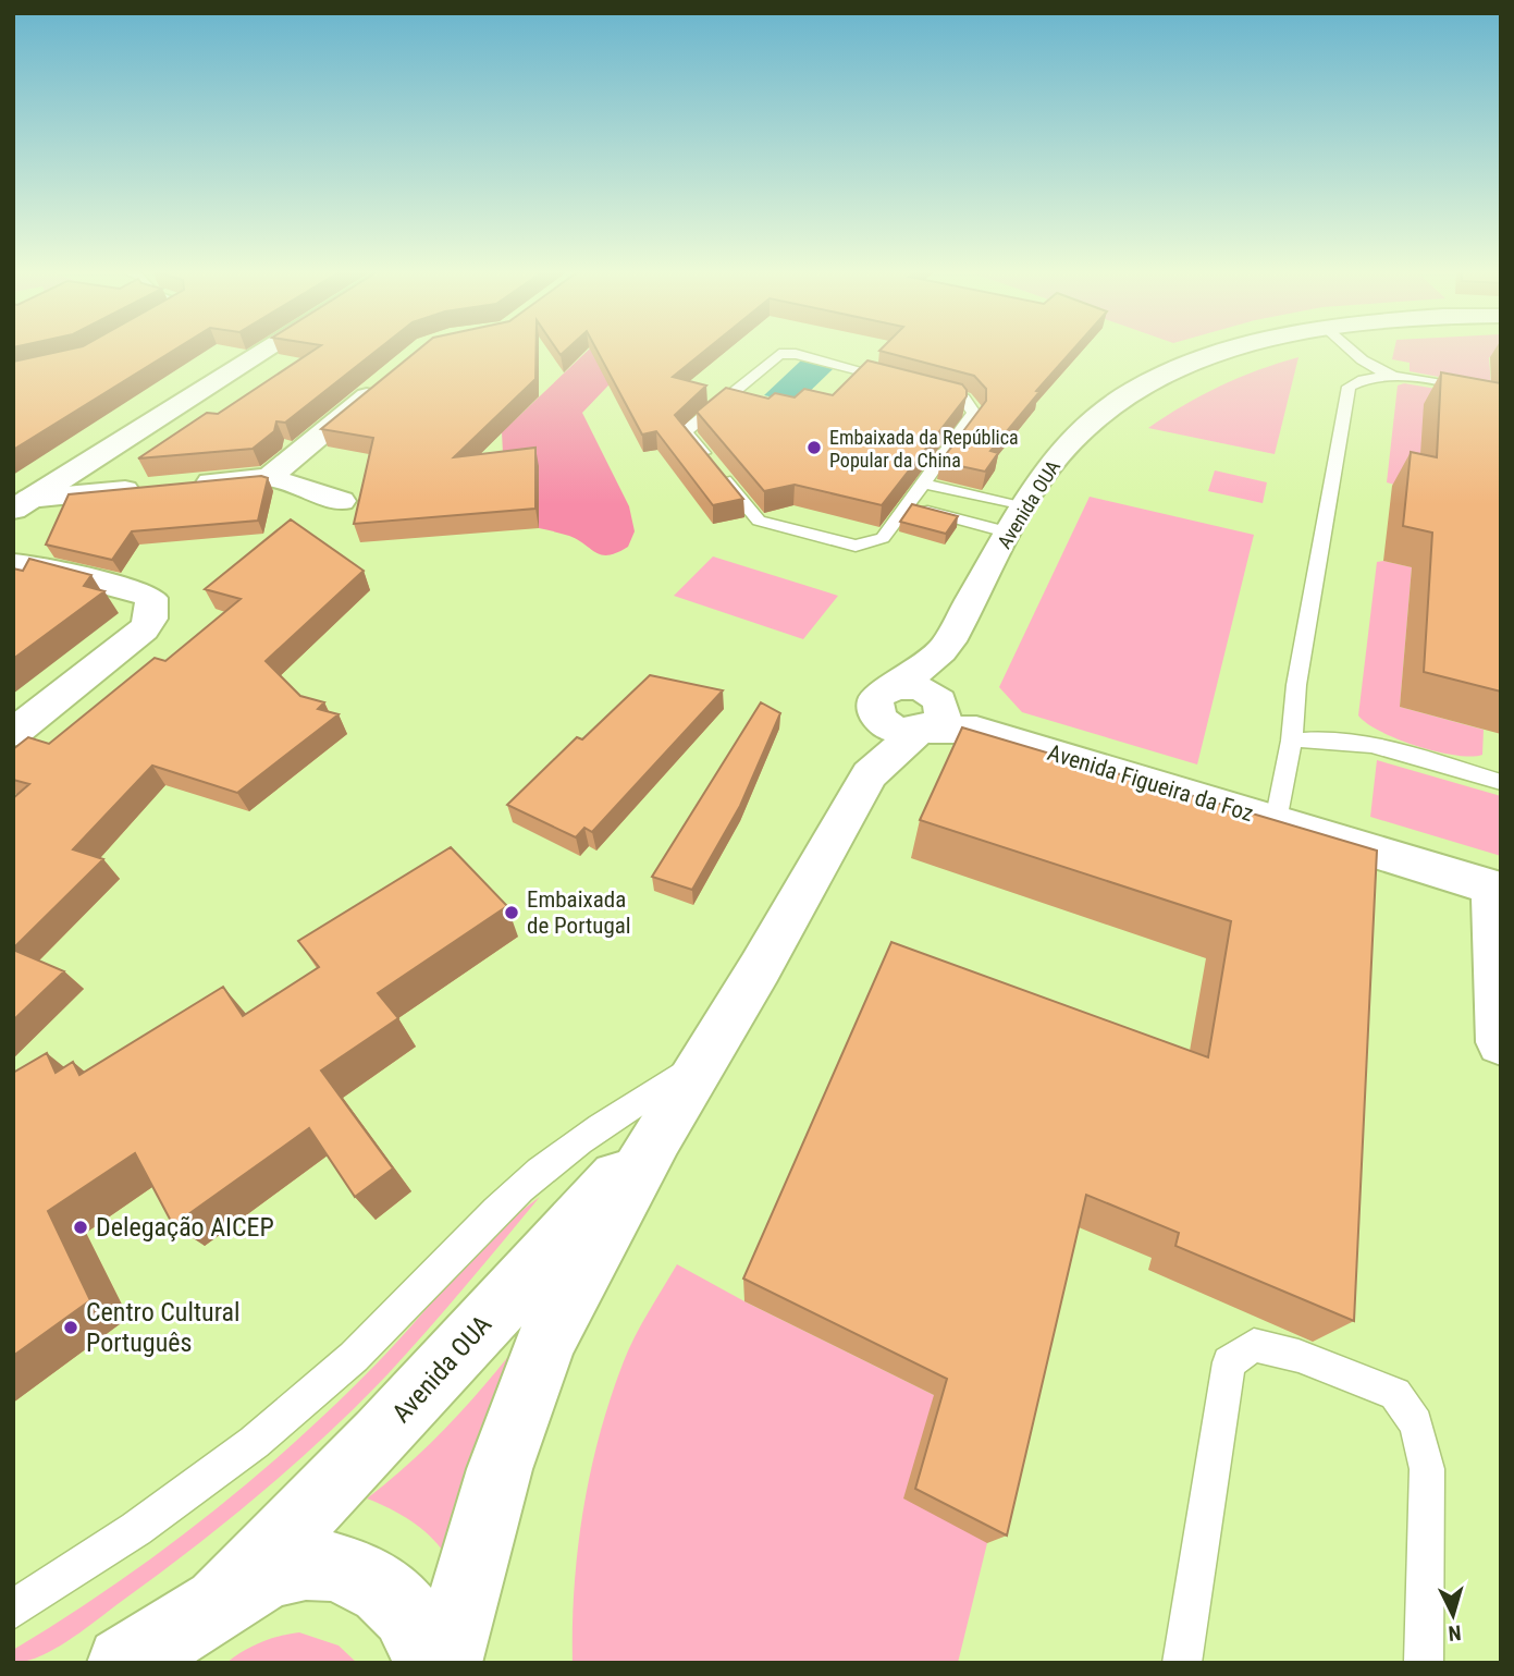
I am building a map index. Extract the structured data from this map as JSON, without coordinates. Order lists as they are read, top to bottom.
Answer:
{
  "streets": {
    "street": ["Avenida OUA", "Avenida Figueira da Foz"]
  },
  "crossings": [
    ["Avenida OUA", "Avenida Figueira da Foz"]
  ],
  "places": [
    "Embaixada da República Popular da China",
    "Embaixada de Portugal",
    "Delegação AICEP",
    "Centro Cultural Português"
  ],
  "north": "bottom"
}
